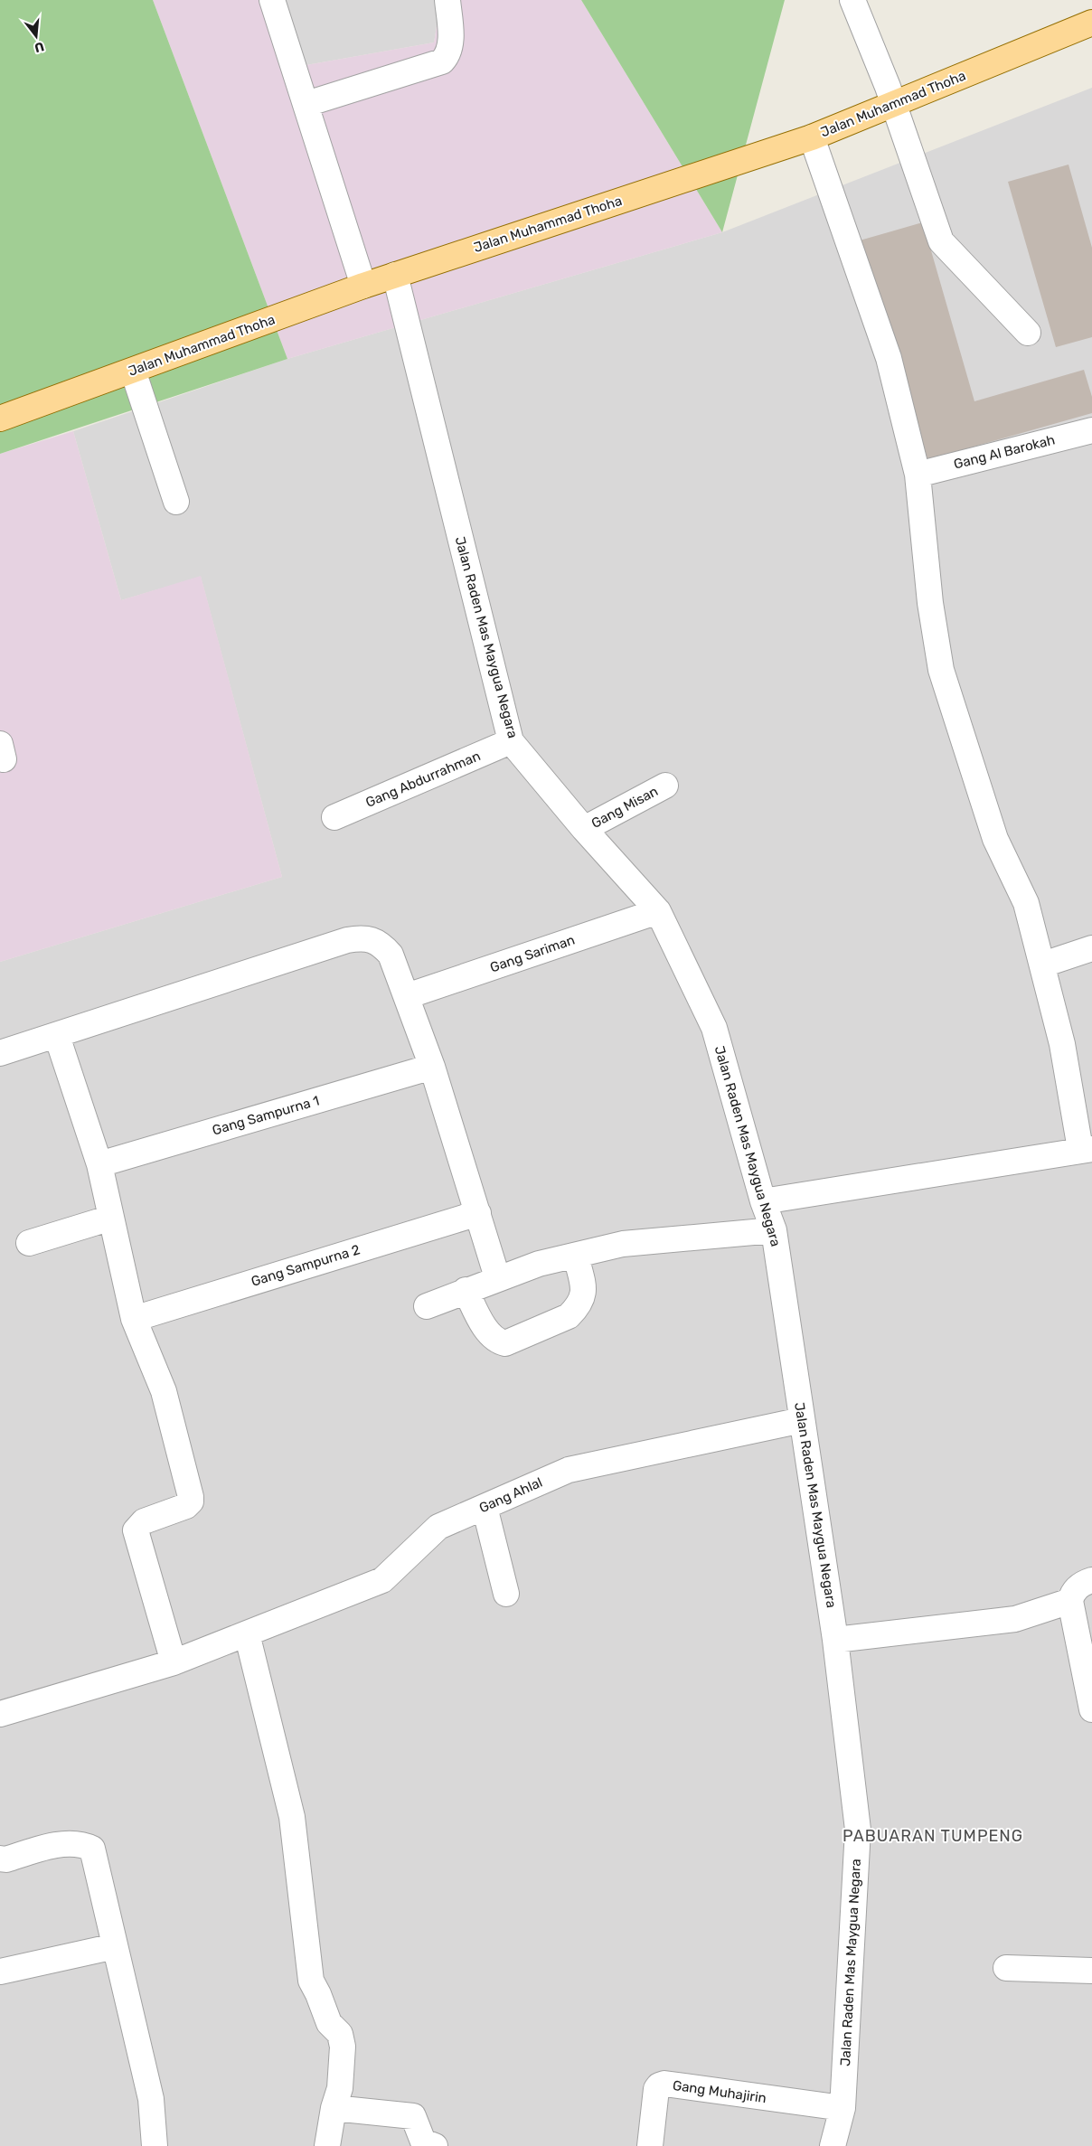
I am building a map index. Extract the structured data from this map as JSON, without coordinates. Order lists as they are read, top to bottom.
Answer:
{
  "streets": {
    "main road": ["Jalan Muhammad Thoha"],
    "street": [
      "Gang Al Barokah",
      "Jalan Raden Mas Maygua Negara",
      "Gang Abdurrahman",
      "Gang Misan",
      "Gang Sariman",
      "Gang Sampurna 1",
      "Gang Sampurna 2",
      "Gang Ahlal",
      "Gang Muhajirin"
    ]
  },
  "crossings": [
    ["Jalan Muhammad Thoha", "Jalan Raden Mas Maygua Negara"],
    ["Jalan Raden Mas Maygua Negara", "Gang Abdurrahman"],
    ["Jalan Raden Mas Maygua Negara", "Gang Misan"],
    ["Jalan Raden Mas Maygua Negara", "Gang Sariman"],
    ["Jalan Raden Mas Maygua Negara", "Gang Ahlal"],
    ["Jalan Raden Mas Maygua Negara", "Gang Muhajirin"]
  ],
  "districts": ["PABUARAN TUMPENG"],
  "north": "bottom"
}
